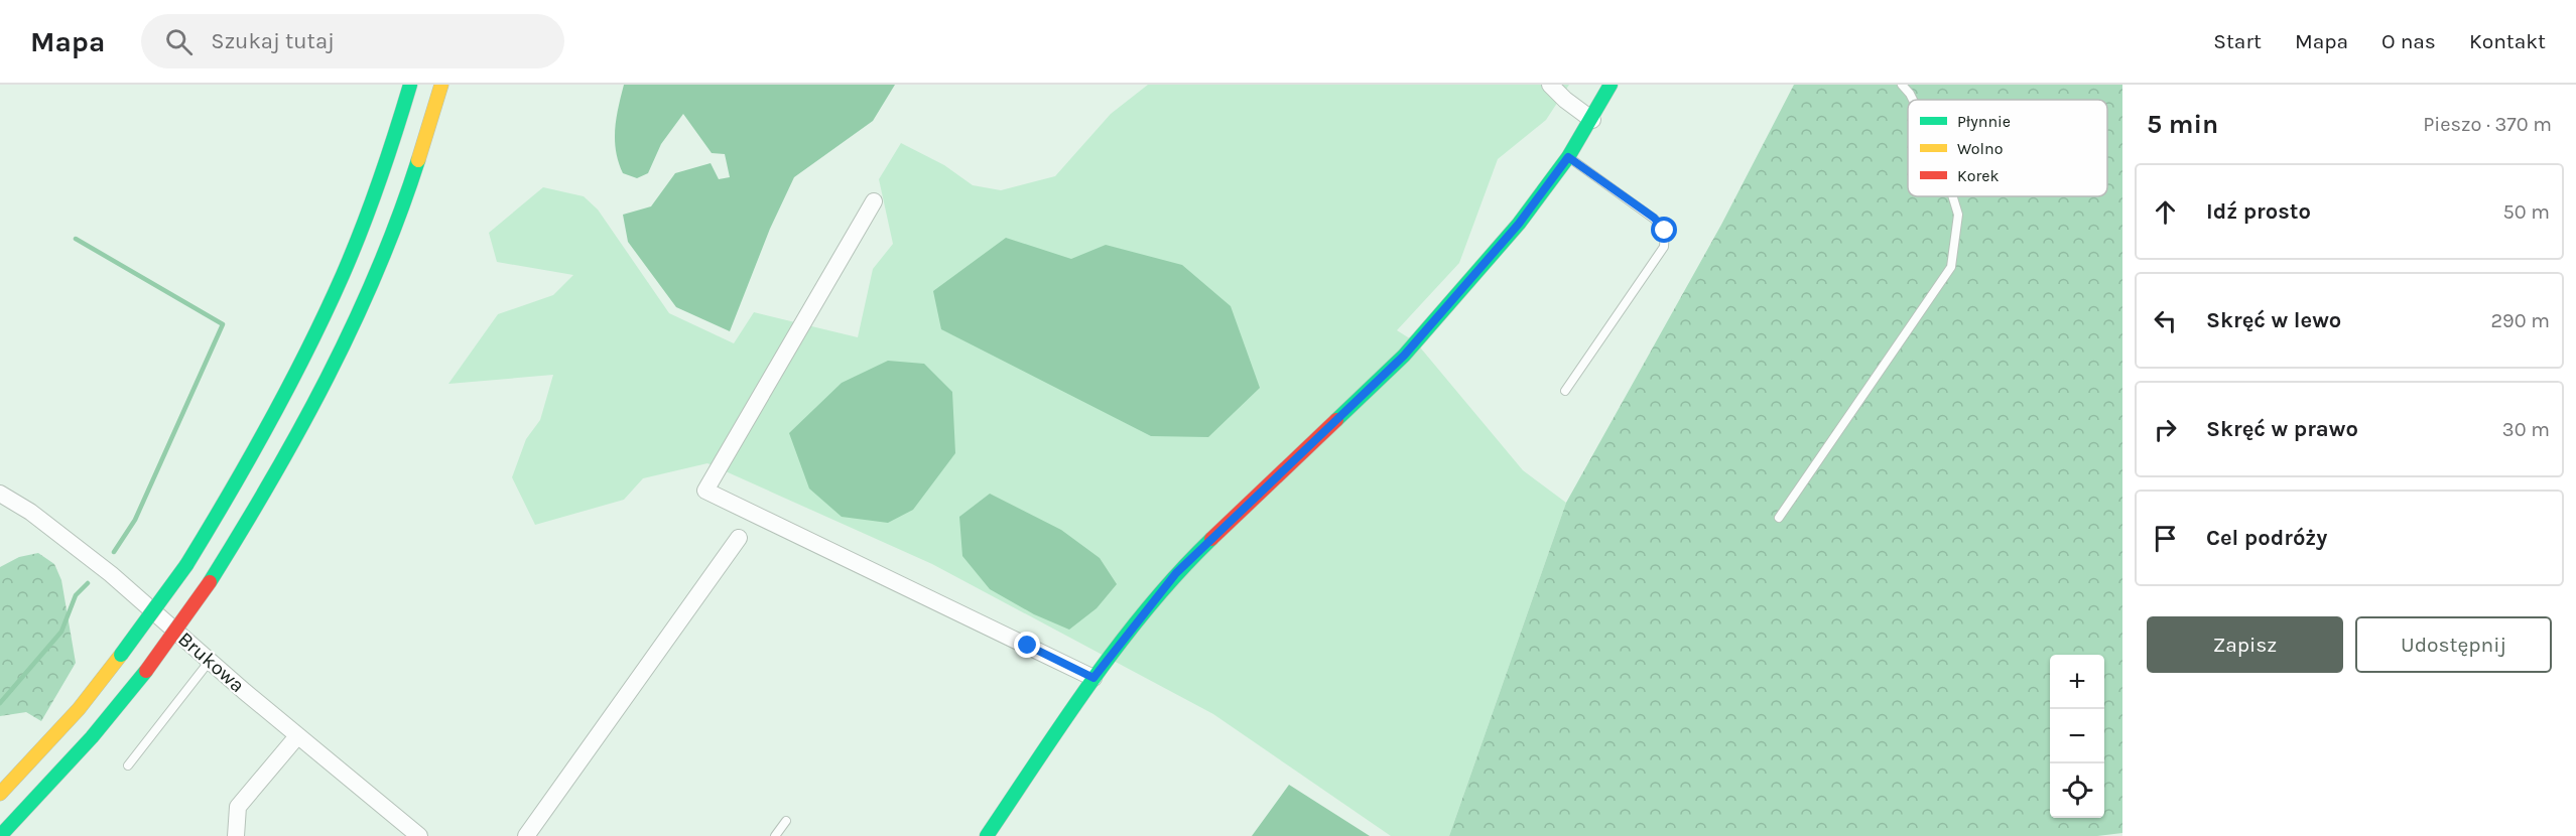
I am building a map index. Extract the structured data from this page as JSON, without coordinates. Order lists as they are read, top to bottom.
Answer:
{
  "streets": {
    "street": ["Brukowa"]
  },
  "legend": ["Płynnie", "Wolno", "Korek"],
  "page": {
    "header": "Mapa",
    "search": "Szukaj tutaj",
    "nav": [
      "Start",
      "Mapa",
      "O nas",
      "Kontakt"
    ],
    "heading": ["5 min", "Pieszo · 370 m"],
    "list": [
      ["Idź prosto", "50 m"],
      ["Skręć w lewo", "290 m"],
      ["Skręć w prawo", "30 m"],
      "Cel podróży"
    ],
    "buttons": ["Zapisz", "Udostępnij"],
    "map_buttons": ["+", "−"]
  }
}
